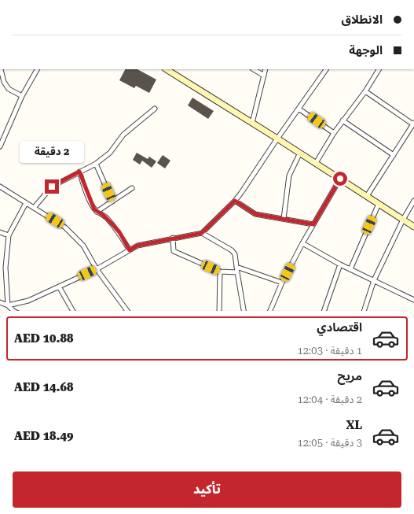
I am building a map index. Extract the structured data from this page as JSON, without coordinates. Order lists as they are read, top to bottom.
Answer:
{
  "page": {
    "banner": ["الانطلاق", "الوجهة"],
    "bubble": "2 دقيقة",
    "list": [
      {
        "name": "اقتصادي",
        "note": "1 دقيقة · 12:03",
        "value": "AED 10.88"
      },
      {
        "name": "مريح",
        "note": "2 دقيقة · 12:04",
        "value": "AED 14.68"
      },
      {
        "name": "XL",
        "note": "3 دقيقة · 12:05",
        "value": "AED 18.49"
      }
    ],
    "buttons": "تأكيد"
  }
}
